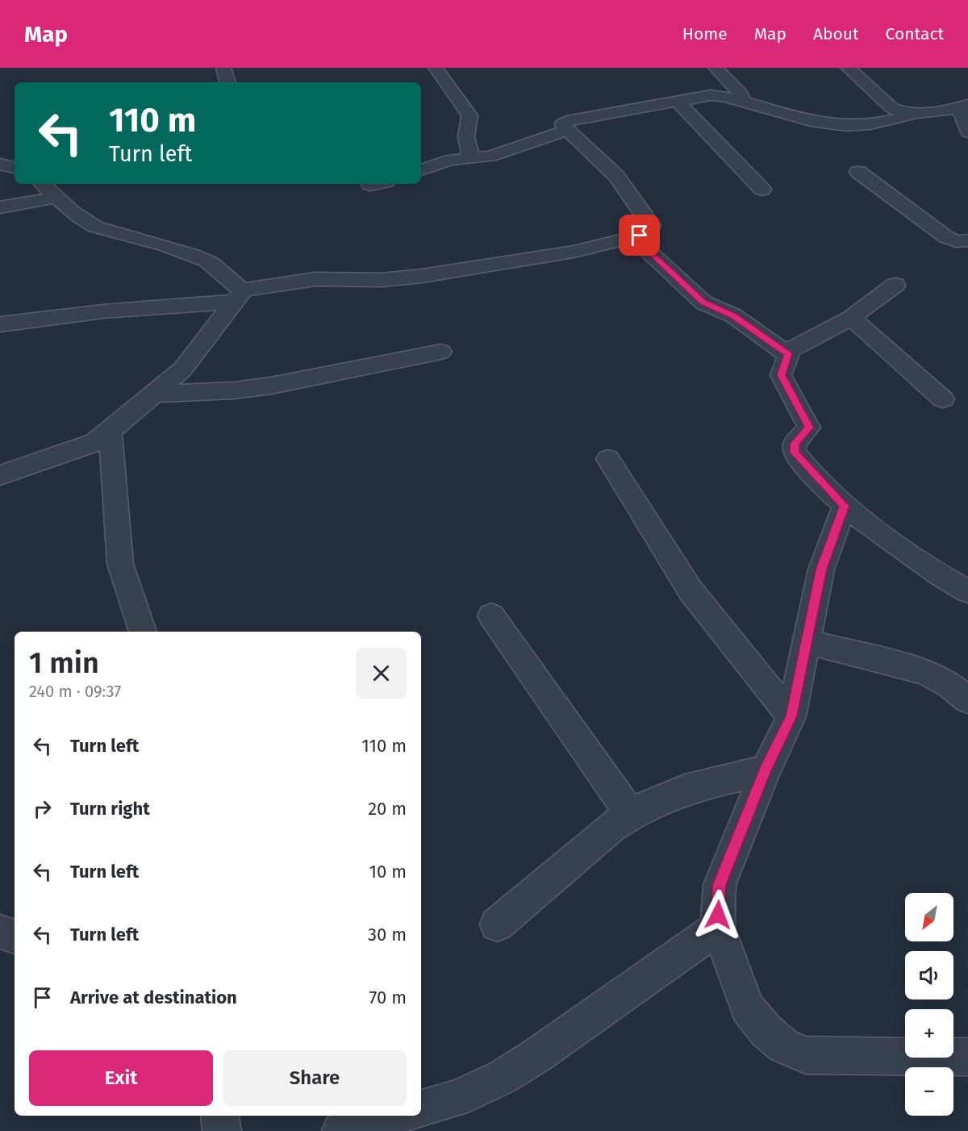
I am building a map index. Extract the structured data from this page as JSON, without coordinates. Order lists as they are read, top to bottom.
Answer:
{
  "north": "bottom left",
  "page": {
    "header": "Map",
    "nav": [
      "Home",
      "Map",
      "About",
      "Contact"
    ],
    "turn": ["110 m", "Turn left"],
    "heading": ["1 min", "240 m · 09:37"],
    "list": [
      {
        "name": "Turn left",
        "value": "110 m"
      },
      {
        "name": "Turn right",
        "value": "20 m"
      },
      {
        "name": "Turn left",
        "value": "10 m"
      },
      {
        "name": "Turn left",
        "value": "30 m"
      },
      {
        "name": "Arrive at destination",
        "value": "70 m"
      }
    ],
    "map_buttons": ["+", "−"],
    "buttons": ["Exit", "Share"]
  }
}
